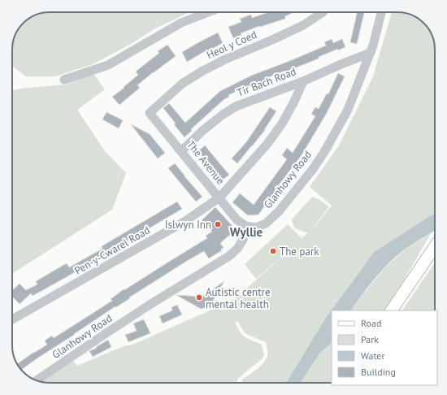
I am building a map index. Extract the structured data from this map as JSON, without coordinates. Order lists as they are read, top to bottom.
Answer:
{
  "streets": {
    "street": [
      "Heol y Coed",
      "Tir Bach Road",
      "The Avenue",
      "Glanhowy Road",
      "Pen-y-Cwarel Road"
    ]
  },
  "crossings": [
    ["Heol y Coed", "The Avenue"],
    ["Tir Bach Road", "The Avenue"],
    ["Tir Bach Road", "Glanhowy Road"],
    ["Tir Bach Road", "Pen-y-Cwarel Road"],
    ["The Avenue", "Glanhowy Road"],
    ["The Avenue", "Pen-y-Cwarel Road"]
  ],
  "districts": ["Wyllie"],
  "places": ["Islwyn Inn", "The park", "Autistic centre mental health"],
  "legend": [
    "Road",
    "Park",
    "Water",
    "Building"
  ]
}
